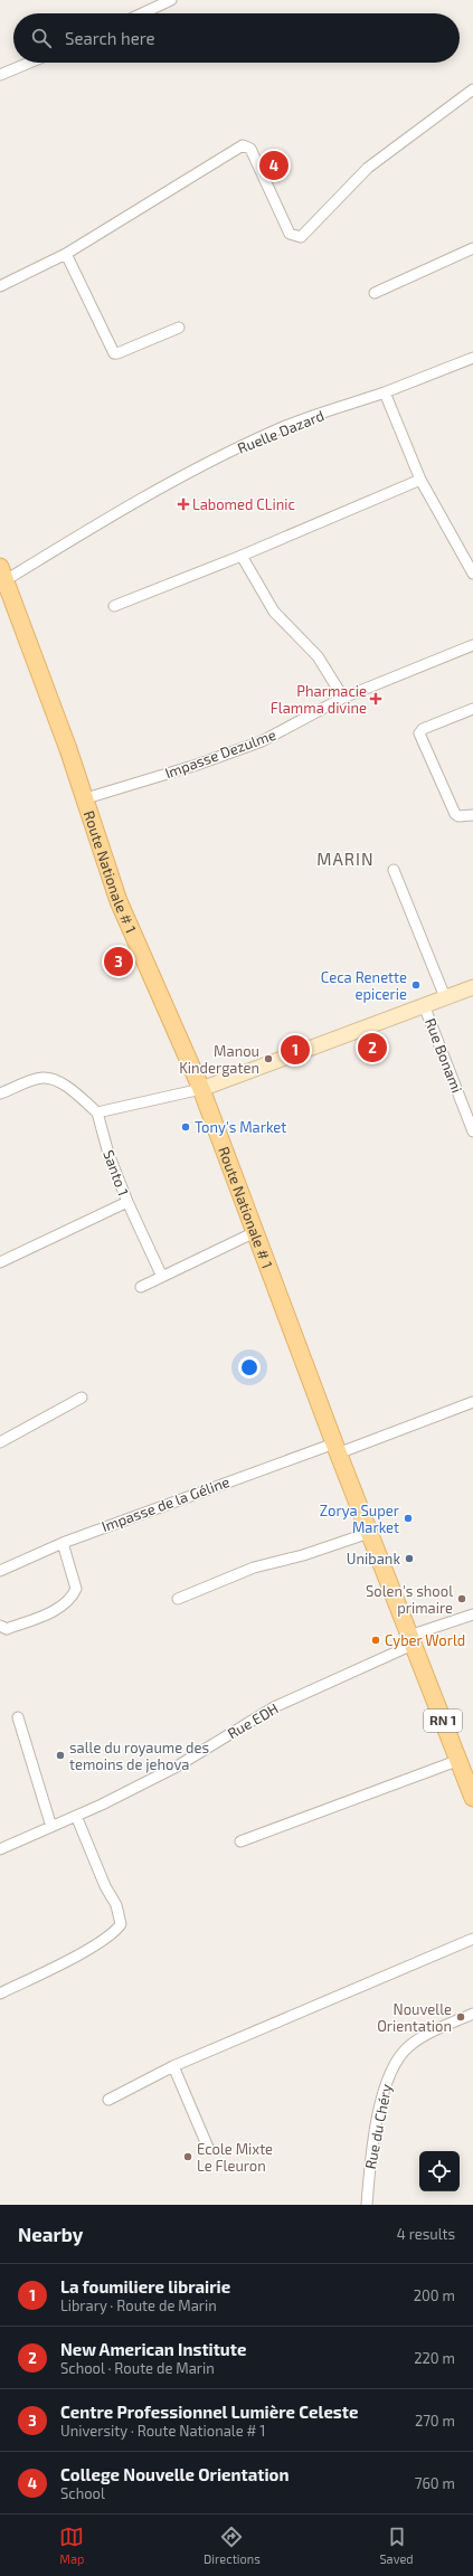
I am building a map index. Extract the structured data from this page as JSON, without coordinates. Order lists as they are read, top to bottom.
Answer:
{
  "streets": {
    "main road": ["Route Nationale # 1", "RN 1"],
    "street": [
      "Ruelle Dazard",
      "Impasse Dezulme",
      "Rue Bonami",
      "Santo 1",
      "Impasse de la Géline",
      "Rue EDH",
      "Rue du Chéry"
    ]
  },
  "crossings": [
    ["Ruelle Dazard", "Route Nationale # 1"],
    ["Impasse Dezulme", "Route Nationale # 1"],
    ["Route Nationale # 1", "Impasse de la Géline"],
    ["Route Nationale # 1", "Rue EDH"]
  ],
  "districts": ["MARIN"],
  "places": {
    "health": ["Labomed CLinic", "Pharmacie Flamma divine"],
    "other": [
      "Ceca Renette epicerie",
      "Manou Kindergaten",
      "Tony's Market",
      "Zorya Super Market",
      "Unibank",
      "Solen's shool primaire",
      "Cyber World",
      "salle du royaume des temoins de jehova",
      "Nouvelle Orientation",
      "Ecole Mixte Le Fleuron"
    ]
  },
  "page": {
    "search": "Search here",
    "pins": [
      "4",
      "3",
      "2",
      "1"
    ],
    "heading": ["Nearby", "4 results"],
    "list": [
      {
        "mark": "1",
        "name": "La foumiliere librairie",
        "note": "Library · Route de Marin",
        "value": "200 m"
      },
      {
        "mark": "2",
        "name": "New American Institute",
        "note": "School · Route de Marin",
        "value": "220 m"
      },
      {
        "mark": "3",
        "name": "Centre Professionnel Lumière Celeste",
        "note": "University · Route Nationale # 1",
        "value": "270 m"
      },
      {
        "mark": "4",
        "name": "College Nouvelle Orientation",
        "note": "School",
        "value": "760 m"
      }
    ],
    "nav": ["Map", "Directions", "Saved"]
  }
}
